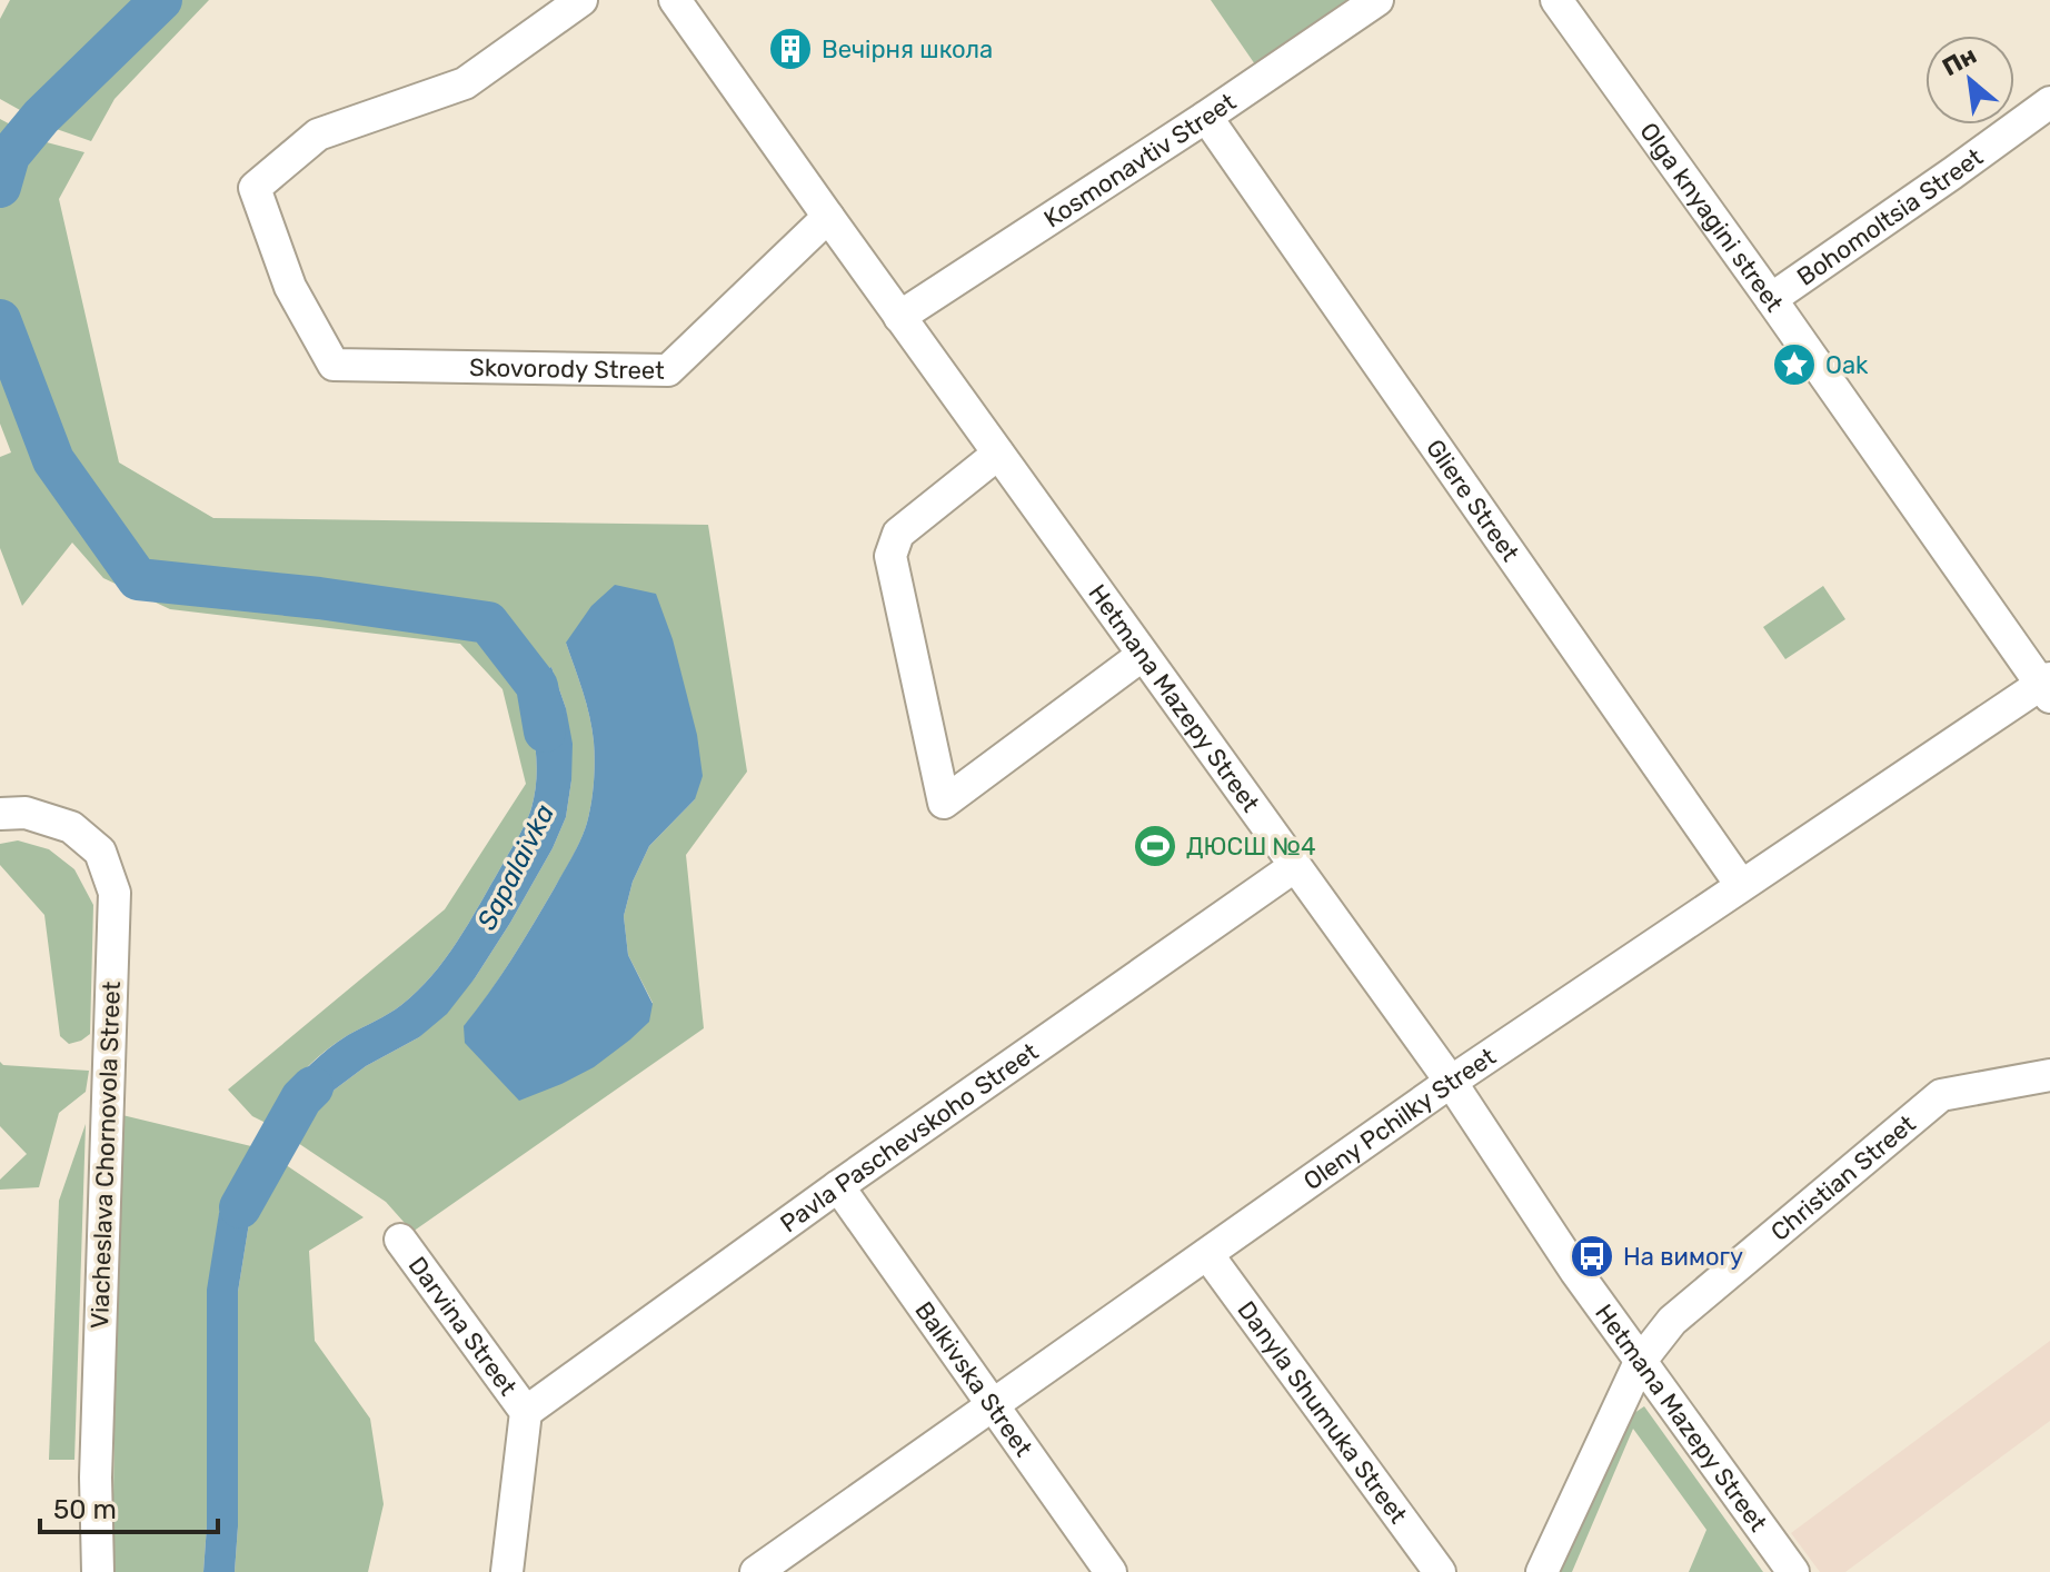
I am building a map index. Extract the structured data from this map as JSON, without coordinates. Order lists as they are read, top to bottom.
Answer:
{
  "streets": {
    "street": [
      "Kosmonavtiv Street",
      "Olga knyagini street",
      "Bohomoltsia Street",
      "Skovorody Street",
      "Gliere Street",
      "Hetmana Mazepy Street",
      "Oleny Pchilky Street",
      "Pavla Paschevskoho Street",
      "Viacheslava Chornovola Street",
      "Christian Street",
      "Darvina Street",
      "Balkivska Street",
      "Danyla Shumuka Street"
    ]
  },
  "crossings": [
    ["Kosmonavtiv Street", "Gliere Street"],
    ["Kosmonavtiv Street", "Hetmana Mazepy Street"],
    ["Olga knyagini street", "Bohomoltsia Street"],
    ["Olga knyagini street", "Oleny Pchilky Street"],
    ["Skovorody Street", "Hetmana Mazepy Street"],
    ["Gliere Street", "Oleny Pchilky Street"],
    ["Hetmana Mazepy Street", "Oleny Pchilky Street"],
    ["Hetmana Mazepy Street", "Pavla Paschevskoho Street"],
    ["Hetmana Mazepy Street", "Christian Street"],
    ["Oleny Pchilky Street", "Balkivska Street"],
    ["Oleny Pchilky Street", "Danyla Shumuka Street"],
    ["Pavla Paschevskoho Street", "Darvina Street"],
    ["Pavla Paschevskoho Street", "Balkivska Street"]
  ],
  "water": ["Sapalaivka"],
  "places": {
    "building": ["Вечірня школа"],
    "place": ["Oak"],
    "sports": ["ДЮСШ №4"],
    "bus stop": ["На вимогу"]
  },
  "scale_bar": "50 m",
  "north": "top left"
}
